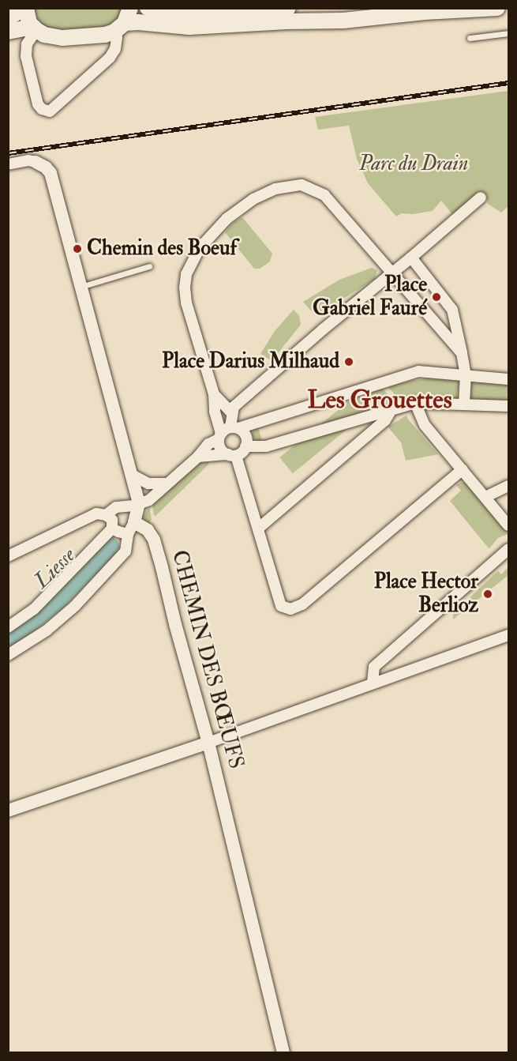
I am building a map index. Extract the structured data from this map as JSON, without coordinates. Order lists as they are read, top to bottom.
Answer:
{
  "streets": {
    "street": ["CHEMIN DES BŒUFS"]
  },
  "districts": ["Les Grouettes"],
  "water": ["Liesse"],
  "parks": ["Parc du Drain"],
  "places": [
    "Chemin des Boeuf",
    "Place Gabriel Fauré",
    "Place Darius Milhaud",
    "Place Hector Berlioz"
  ]
}
